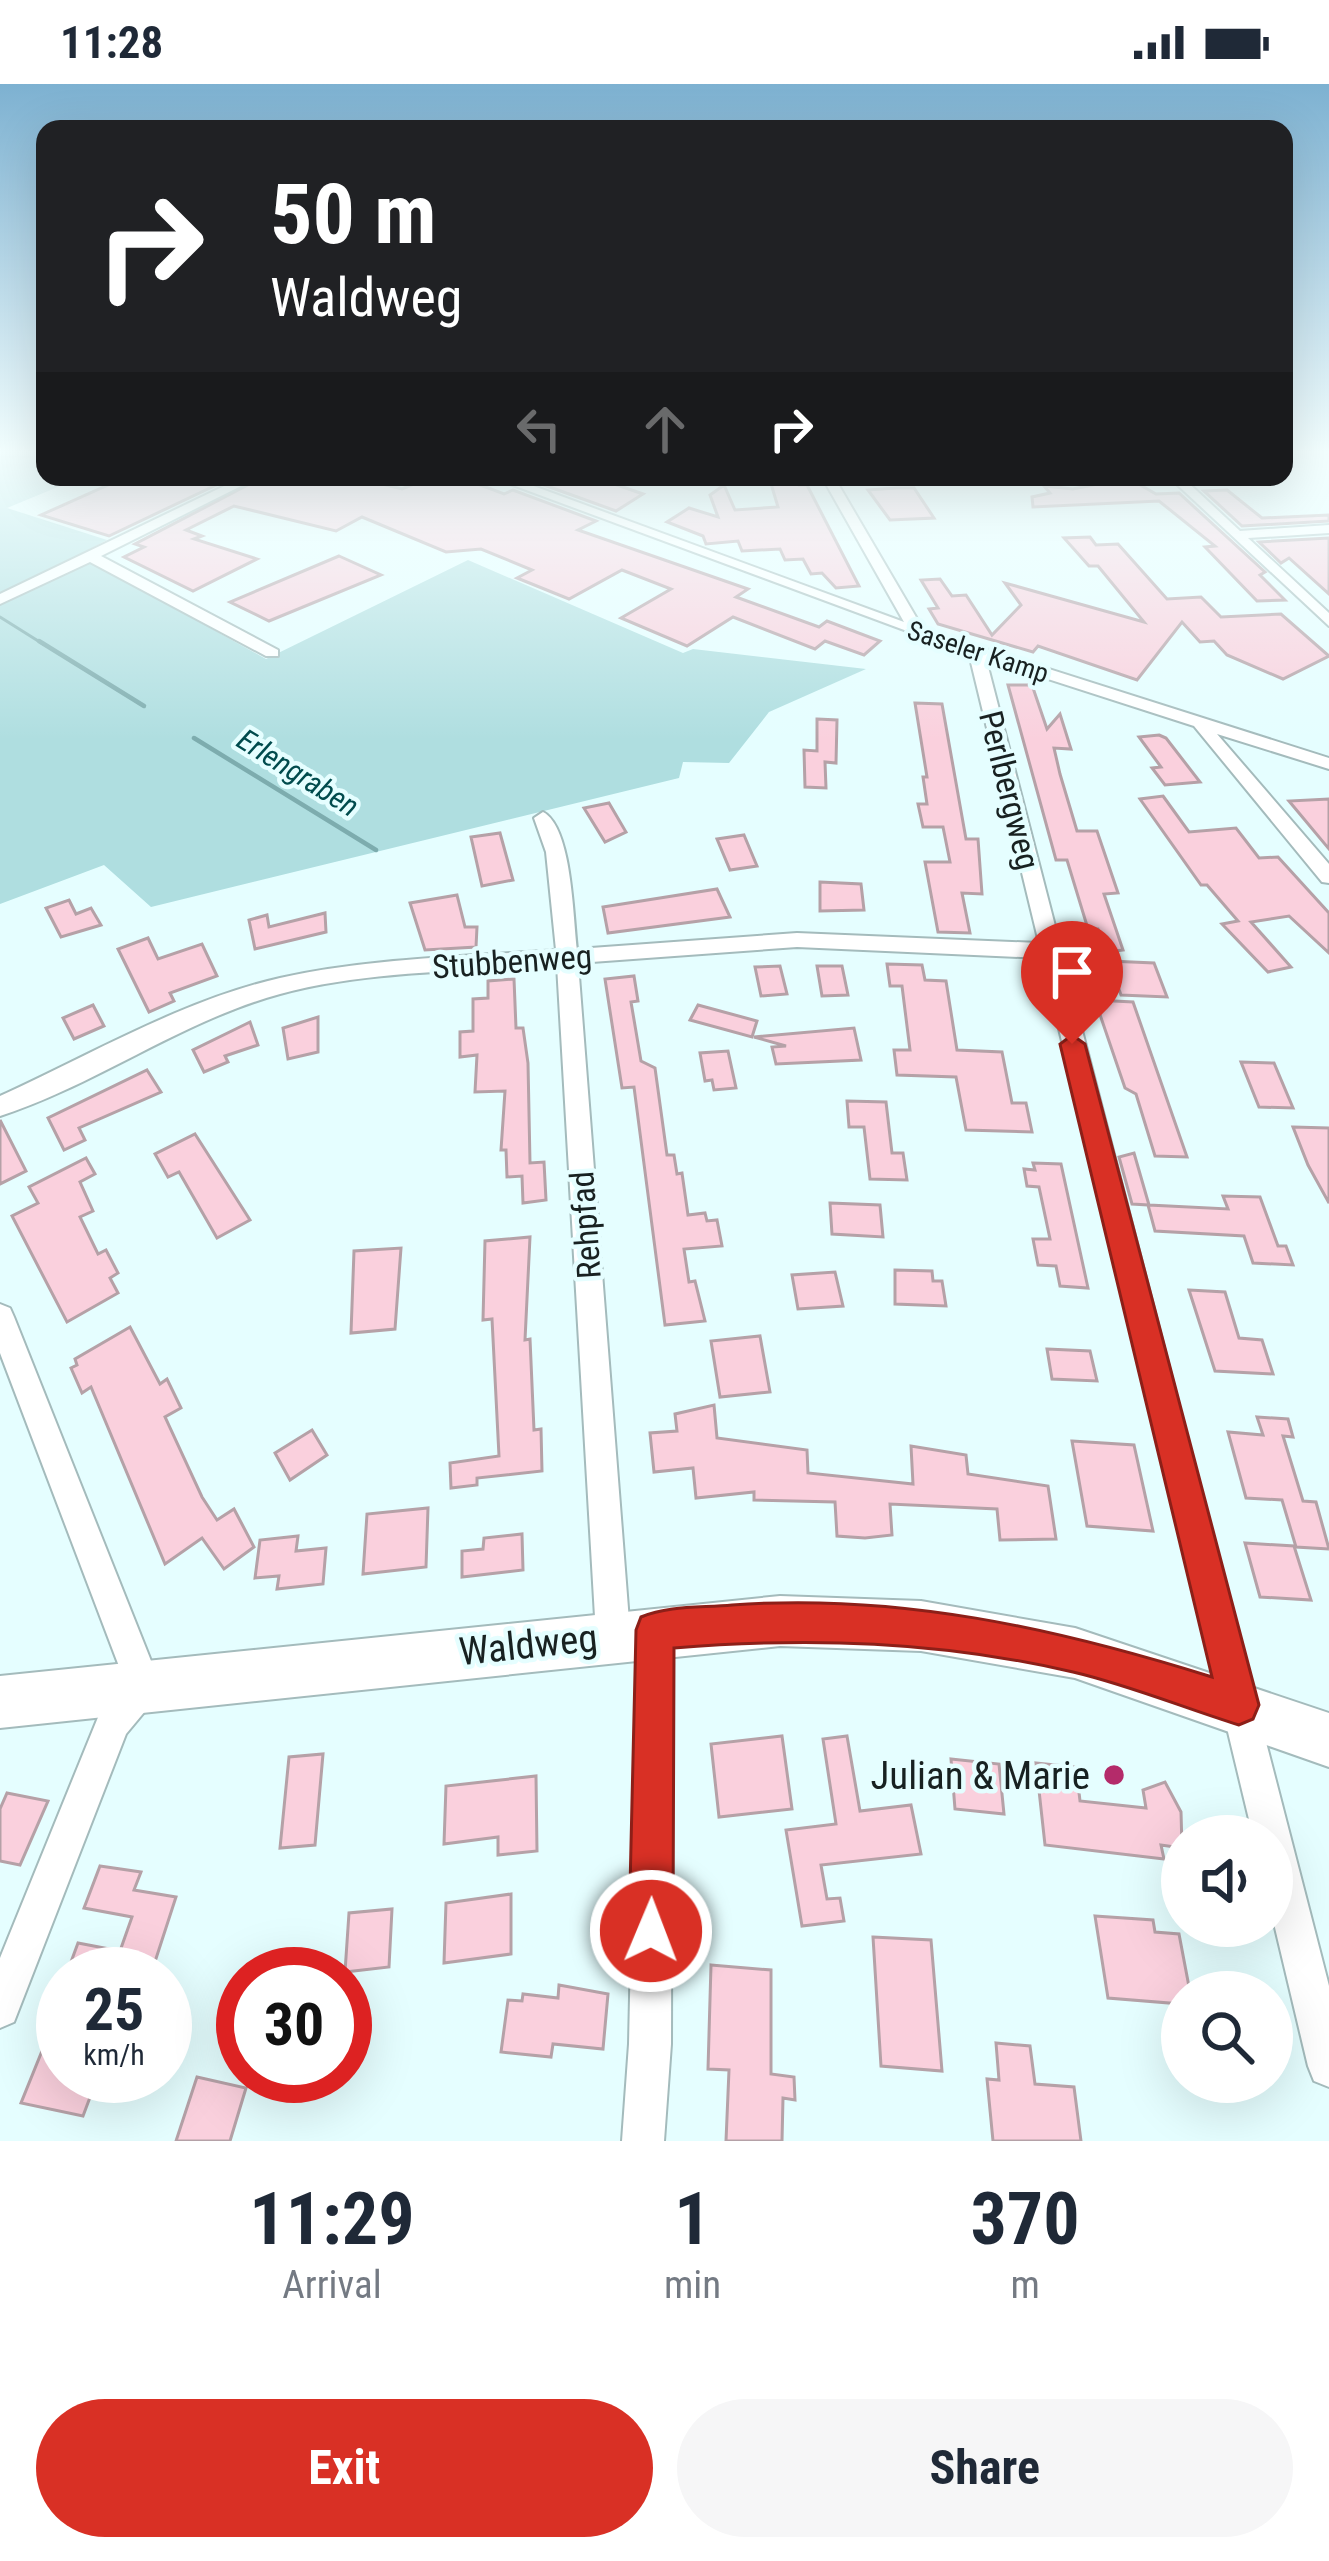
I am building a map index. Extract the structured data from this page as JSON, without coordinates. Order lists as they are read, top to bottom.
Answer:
{
  "streets": {
    "main road": ["Waldweg"],
    "street": [
      "Saseler Kamp",
      "Perlbergweg",
      "Stubbenweg",
      "Rehpfad"
    ]
  },
  "crossings": [
    ["Saseler Kamp", "Perlbergweg"],
    ["Perlbergweg", "Stubbenweg"],
    ["Perlbergweg", "Waldweg"],
    ["Stubbenweg", "Rehpfad"],
    ["Rehpfad", "Waldweg"]
  ],
  "water": ["Erlengraben"],
  "places": ["Julian & Marie"],
  "page": {
    "status": "11:28",
    "turn": ["50 m", "Waldweg"],
    "speed": "25 km/h",
    "limit": "30",
    "eta": [
      "11:29",
      "Arrival",
      "1",
      "min",
      "370",
      "m"
    ],
    "buttons": ["Exit", "Share"]
  }
}
